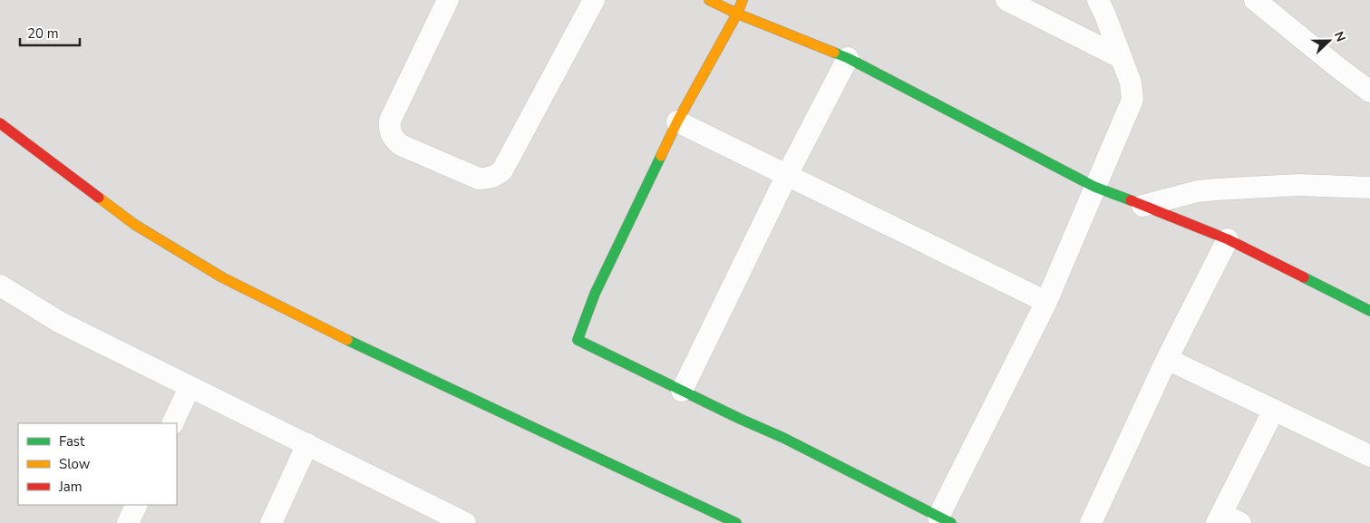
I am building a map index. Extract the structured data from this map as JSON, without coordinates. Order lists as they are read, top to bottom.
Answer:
{
  "legend": ["Fast", "Slow", "Jam"],
  "scale_bar": "20 m",
  "north": "right"
}
